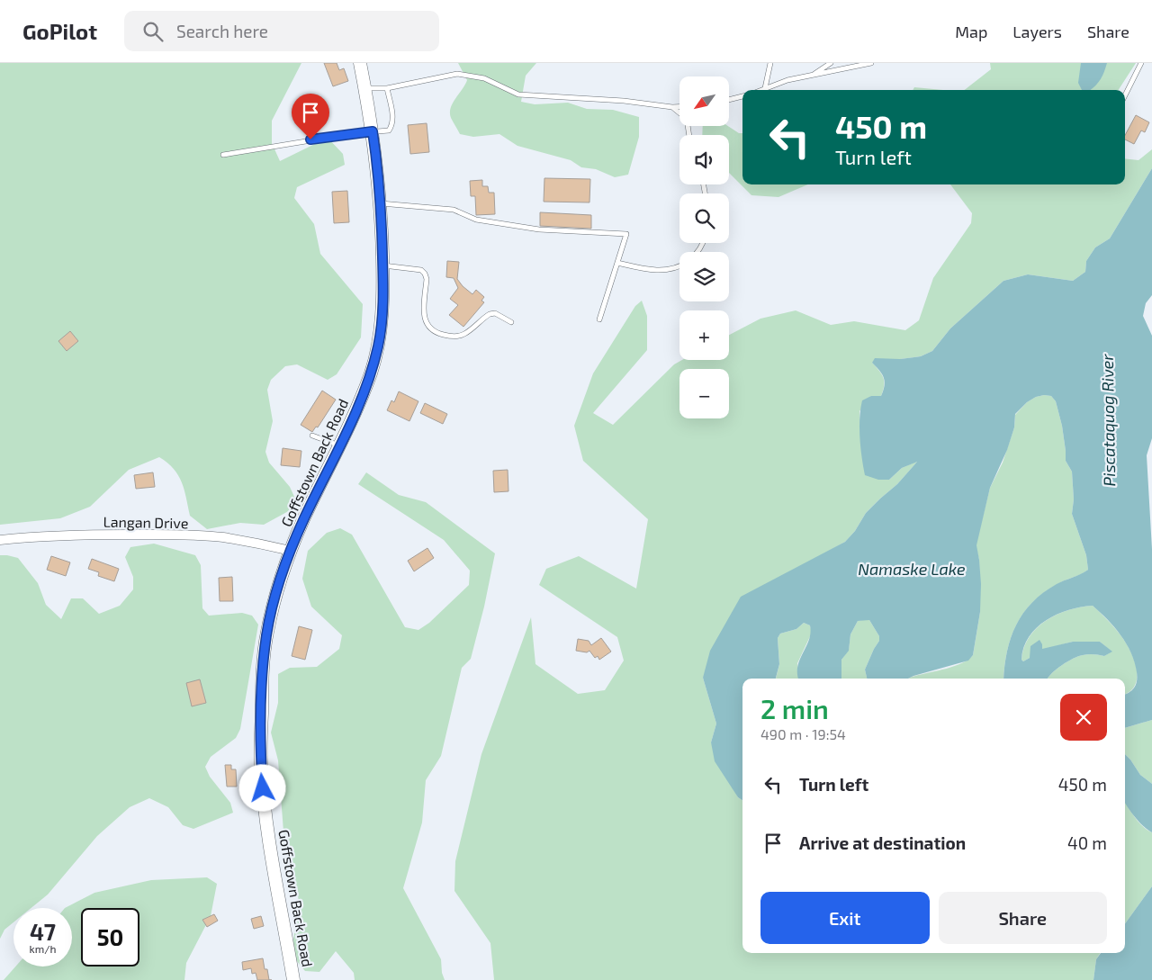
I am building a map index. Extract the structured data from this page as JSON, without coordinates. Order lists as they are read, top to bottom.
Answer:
{
  "streets": {
    "main road": ["Goffstown Back Road"],
    "street": ["Langan Drive"]
  },
  "crossings": [
    ["Goffstown Back Road", "Langan Drive"]
  ],
  "water": ["Piscataquog River", "Namaske Lake"],
  "north": "bottom left",
  "page": {
    "header": "GoPilot",
    "search": "Search here",
    "nav": ["Map", "Layers", "Share"],
    "map_buttons": ["+", "−"],
    "turn": ["450 m", "Turn left"],
    "heading": ["2 min", "490 m · 19:54"],
    "list": [
      {
        "name": "Turn left",
        "value": "450 m"
      },
      {
        "name": "Arrive at destination",
        "value": "40 m"
      }
    ],
    "buttons": ["Exit", "Share"],
    "speed": "47 km/h",
    "limit": "50"
  }
}
